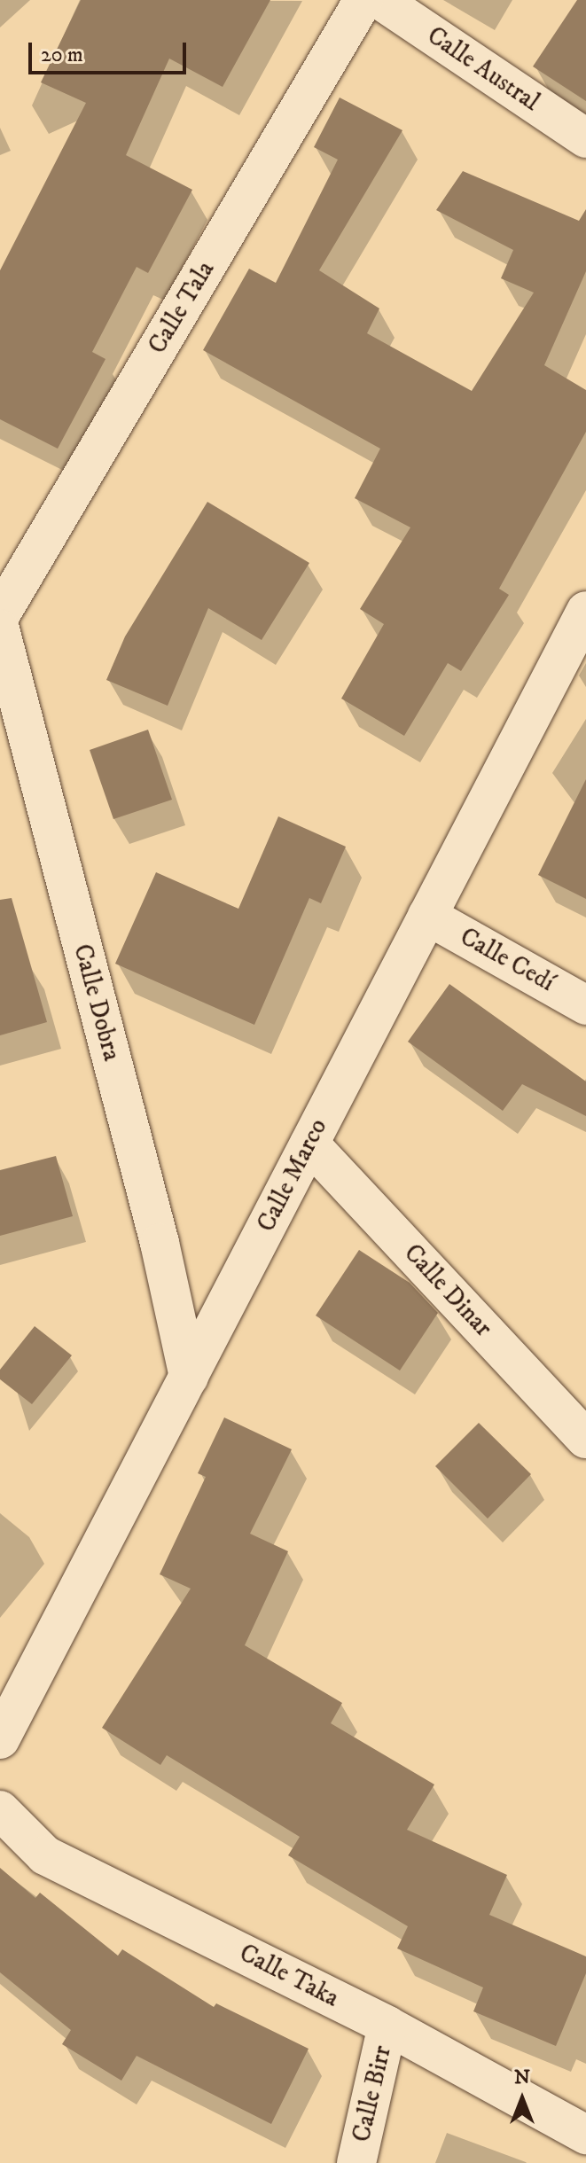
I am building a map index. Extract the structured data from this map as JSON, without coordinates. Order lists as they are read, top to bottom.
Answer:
{
  "streets": {
    "street": [
      "Calle Austral",
      "Calle Tala",
      "Calle Cedí",
      "Calle Dobra",
      "Calle Marco",
      "Calle Dinar",
      "Calle Taka",
      "Calle Birr"
    ]
  },
  "crossings": [
    ["Calle Cedí", "Calle Marco"],
    ["Calle Dobra", "Calle Marco"],
    ["Calle Marco", "Calle Dinar"],
    ["Calle Taka", "Calle Birr"]
  ],
  "scale_bar": "20 m",
  "north": "top"
}
